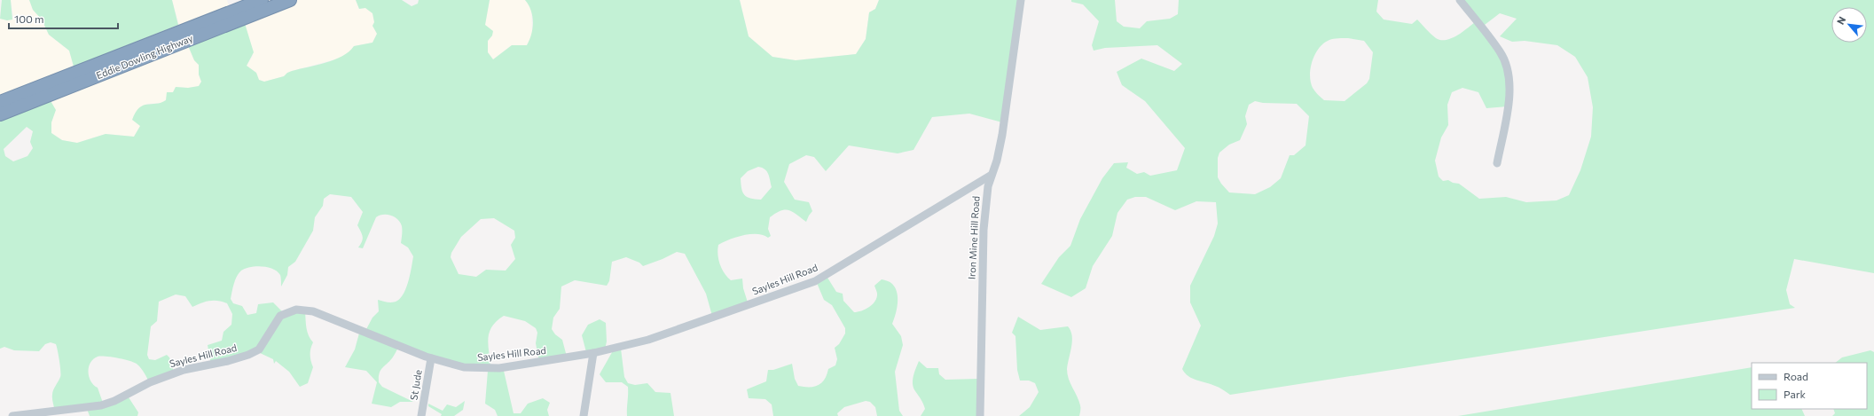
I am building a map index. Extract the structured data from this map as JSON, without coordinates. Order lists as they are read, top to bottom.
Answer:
{
  "streets": {
    "highway": ["Eddie Dowling Highway"],
    "street": ["Iron Mine Hill Road", "Sayles Hill Road", "St Jude"]
  },
  "crossings": [
    ["Iron Mine Hill Road", "Sayles Hill Road"],
    ["Sayles Hill Road", "St Jude"]
  ],
  "legend": ["Road", "Park"],
  "scale_bar": "100 m",
  "north": "top left"
}
